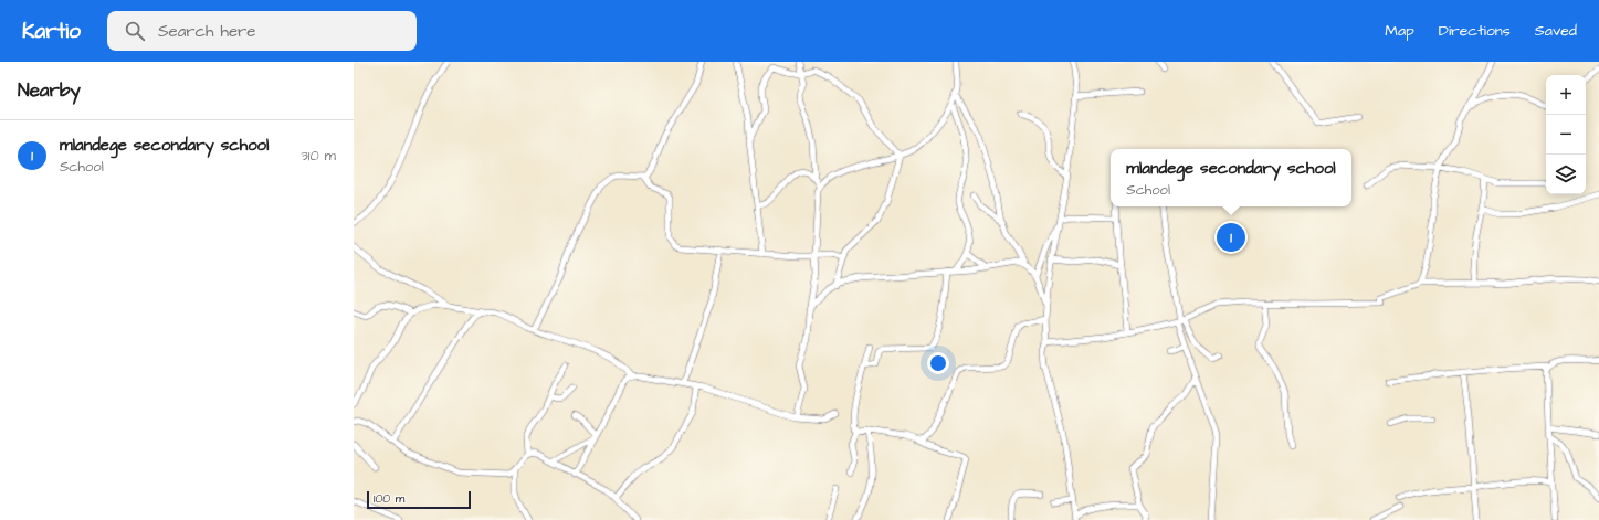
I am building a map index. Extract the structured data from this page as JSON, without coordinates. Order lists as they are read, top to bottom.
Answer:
{
  "scale_bar": "100 m",
  "page": {
    "header": "Kartio",
    "search": "Search here",
    "nav": ["Map", "Directions", "Saved"],
    "heading": "Nearby",
    "map_buttons": ["+", "−"],
    "list": [
      {
        "mark": "1",
        "name": "mlandege secondary school",
        "note": "School",
        "value": "310 m"
      }
    ],
    "popup": ["mlandege secondary school", "School"],
    "pins": "1",
    "scale": "100 m"
  }
}
